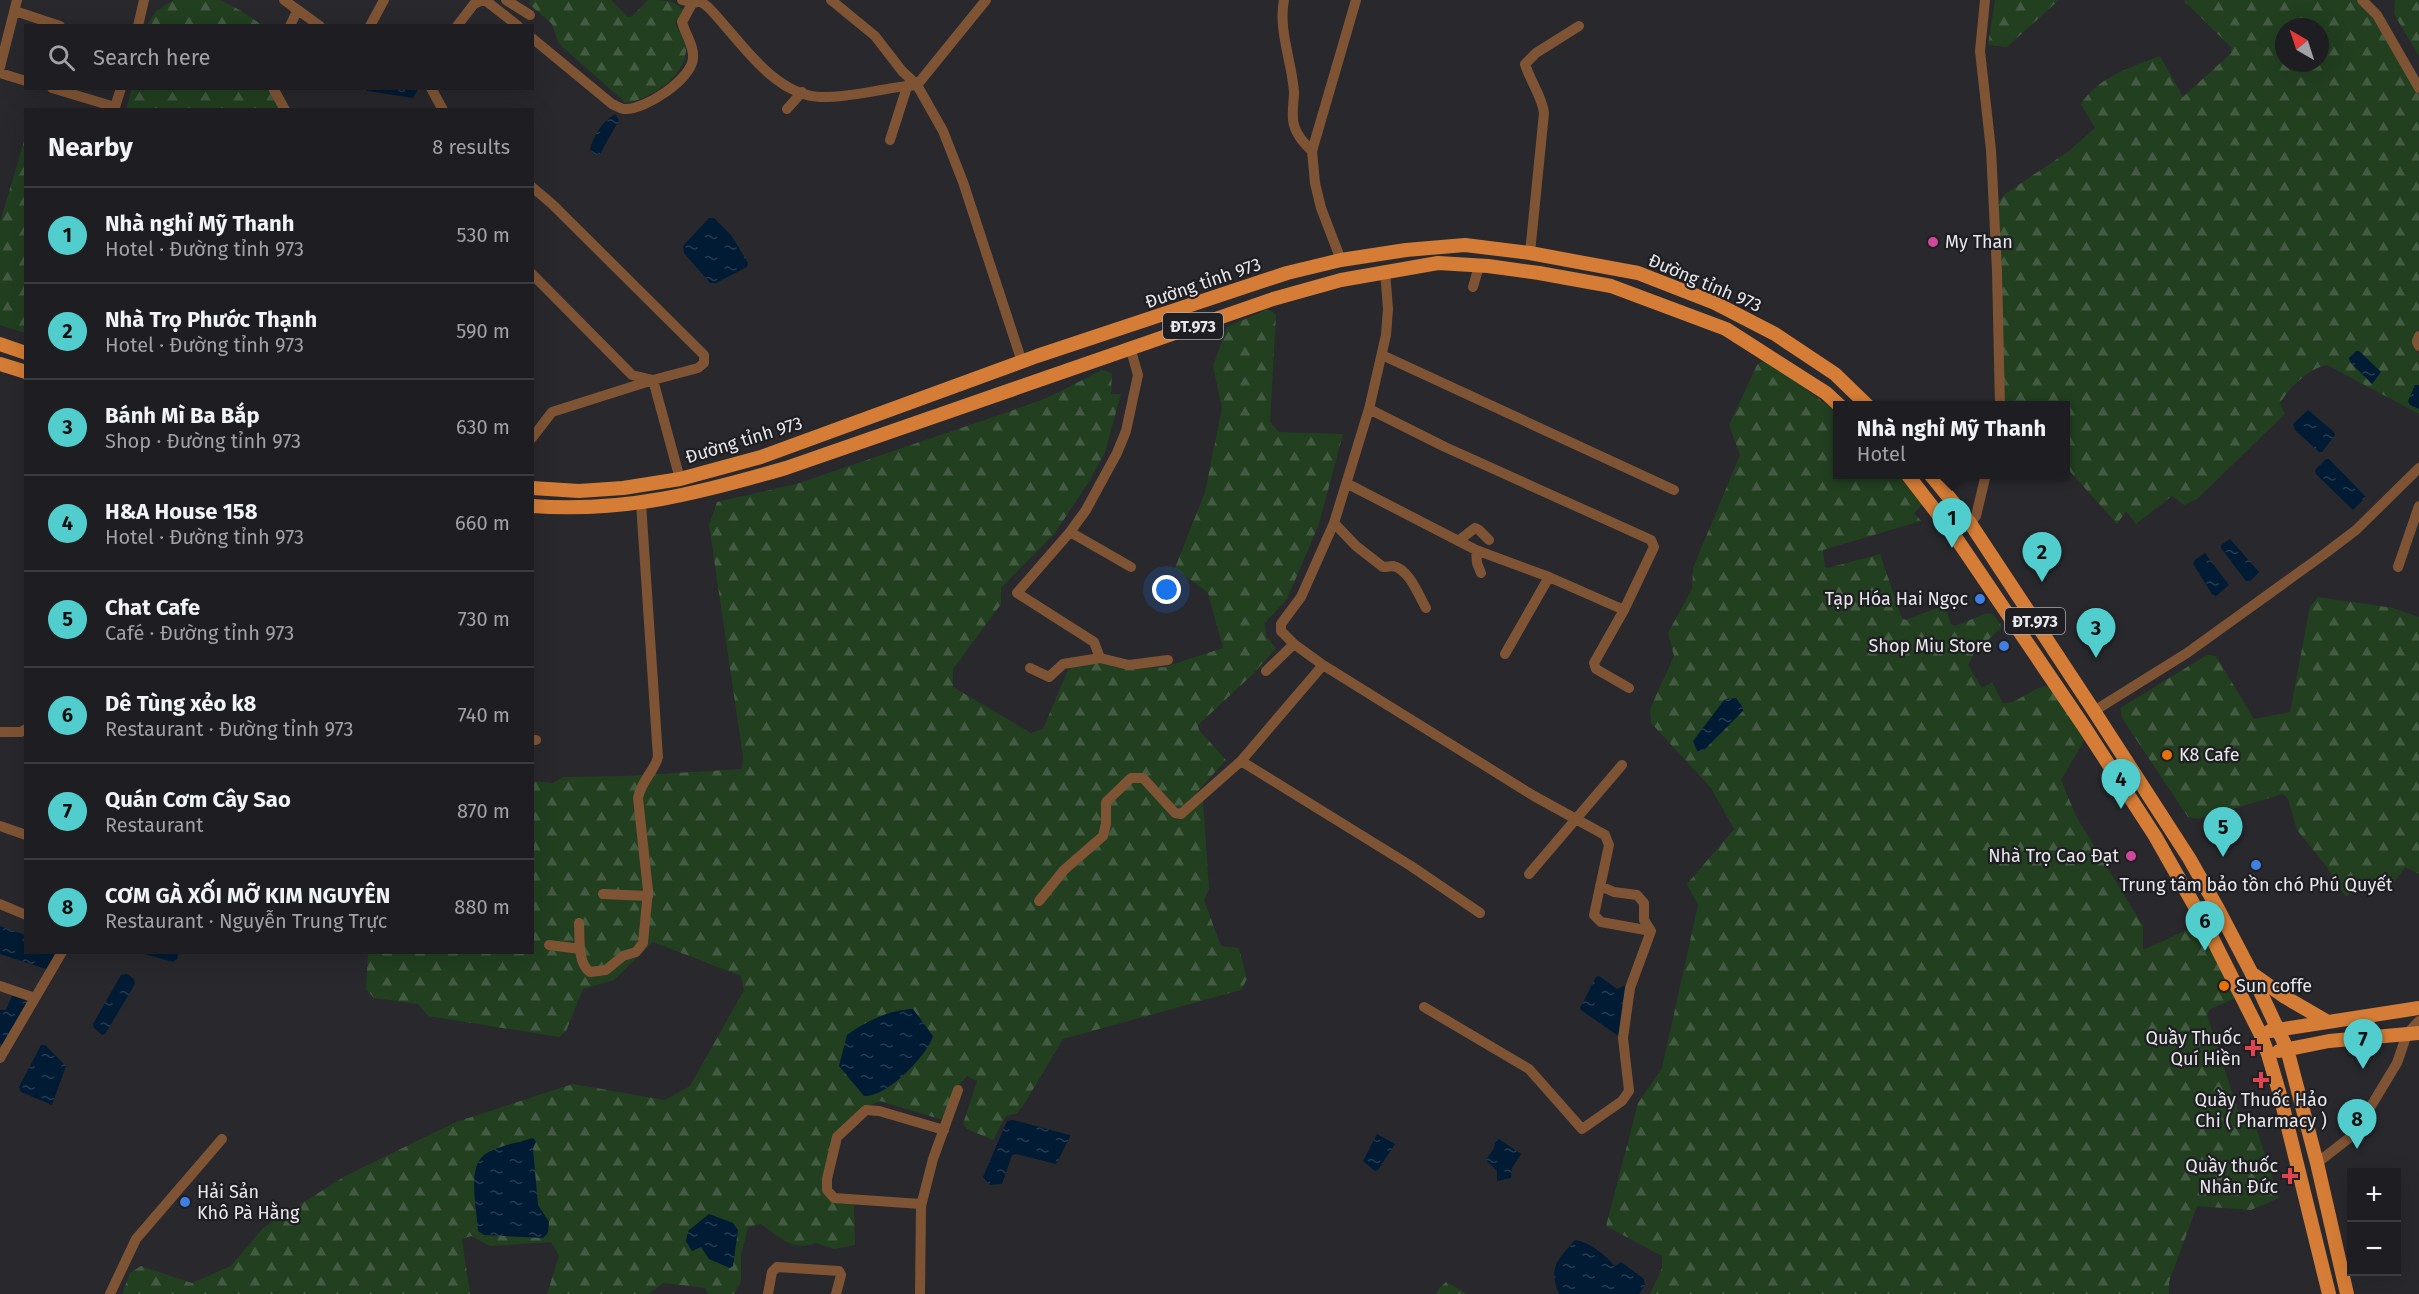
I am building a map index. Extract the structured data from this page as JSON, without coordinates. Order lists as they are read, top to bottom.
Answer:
{
  "streets": {
    "main road": ["Đường tỉnh 973", "ĐT.973"]
  },
  "places": {
    "other": [
      "My Than",
      "Tạp Hóa Hai Ngọc",
      "Shop Miu Store",
      "K8 Cafe",
      "Nhà Trọ Cao Đạt",
      "Trung tâm bảo tồn chó Phú Quyết",
      "Sun coffe",
      "Hải Sản Khô Pà Hằng"
    ],
    "health": ["Quầy Thuốc Quí Hiền", "Quầy Thuốc Hảo Chi ( Pharmacy )", "Quầy thuốc Nhân Đức"]
  },
  "north": "top left",
  "page": {
    "search": "Search here",
    "heading": ["Nearby", "8 results"],
    "list": [
      {
        "mark": "1",
        "name": "Nhà nghỉ Mỹ Thanh",
        "note": "Hotel · Đường tỉnh 973",
        "value": "530 m"
      },
      {
        "mark": "2",
        "name": "Nhà Trọ Phước Thạnh",
        "note": "Hotel · Đường tỉnh 973",
        "value": "590 m"
      },
      {
        "mark": "3",
        "name": "Bánh Mì Ba Bắp",
        "note": "Shop · Đường tỉnh 973",
        "value": "630 m"
      },
      {
        "mark": "4",
        "name": "H&A House 158",
        "note": "Hotel · Đường tỉnh 973",
        "value": "660 m"
      },
      {
        "mark": "5",
        "name": "Chat Cafe",
        "note": "Café · Đường tỉnh 973",
        "value": "730 m"
      },
      {
        "mark": "6",
        "name": "Dê Tùng xẻo k8",
        "note": "Restaurant · Đường tỉnh 973",
        "value": "740 m"
      },
      {
        "mark": "7",
        "name": "Quán Cơm Cây Sao",
        "note": "Restaurant",
        "value": "870 m"
      },
      {
        "mark": "8",
        "name": "CƠM GÀ XỐI MỠ KIM NGUYÊN",
        "note": "Restaurant · Nguyễn Trung Trực",
        "value": "880 m"
      }
    ],
    "popup": ["Nhà nghỉ Mỹ Thanh", "Hotel"],
    "pins": [
      "1",
      "2",
      "3",
      "4",
      "5",
      "6",
      "7",
      "8"
    ],
    "map_buttons": ["+", "−"]
  }
}
